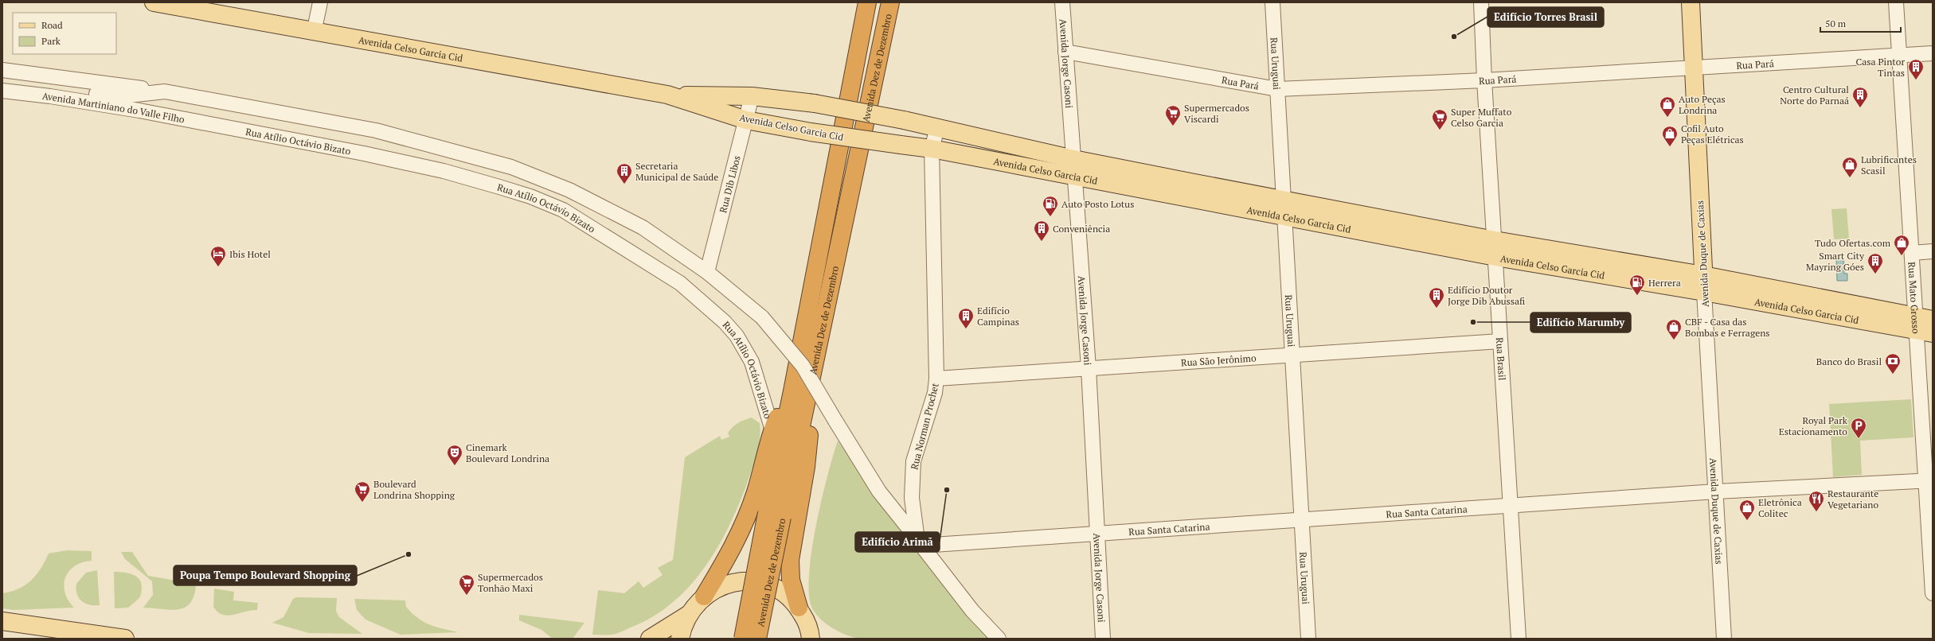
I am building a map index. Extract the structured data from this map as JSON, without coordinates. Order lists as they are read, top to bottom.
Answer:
{
  "streets": {
    "highway": ["Avenida Dez de Dezembro"],
    "main road": ["Avenida Celso Garcia Cid", "Avenida Duque de Caxias"],
    "street": [
      "Avenida Jorge Casoni",
      "Rua Uruguai",
      "Rua Pará",
      "Avenida Martiniano do Valle Filho",
      "Rua Atílio Octávio Bizato",
      "Rua Dib Libos",
      "Rua Mato Grosso",
      "Rua Brasil",
      "Rua São Jerônimo",
      "Rua Norman Prochet",
      "Rua Santa Catarina"
    ]
  },
  "crossings": [
    ["Avenida Celso Garcia Cid", "Avenida Jorge Casoni"],
    ["Avenida Celso Garcia Cid", "Rua Uruguai"],
    ["Avenida Celso Garcia Cid", "Rua Dib Libos"],
    ["Avenida Celso Garcia Cid", "Avenida Duque de Caxias"],
    ["Avenida Celso Garcia Cid", "Rua Mato Grosso"],
    ["Avenida Celso Garcia Cid", "Rua Brasil"],
    ["Avenida Celso Garcia Cid", "Rua Norman Prochet"],
    ["Avenida Jorge Casoni", "Rua Pará"],
    ["Avenida Jorge Casoni", "Rua São Jerônimo"],
    ["Avenida Jorge Casoni", "Rua Santa Catarina"],
    ["Rua Uruguai", "Rua Pará"],
    ["Rua Uruguai", "Rua São Jerônimo"],
    ["Rua Uruguai", "Rua Santa Catarina"],
    ["Rua Pará", "Avenida Duque de Caxias"],
    ["Rua Pará", "Rua Mato Grosso"],
    ["Rua Pará", "Rua Brasil"],
    ["Avenida Martiniano do Valle Filho", "Rua Atílio Octávio Bizato"],
    ["Avenida Duque de Caxias", "Rua Santa Catarina"],
    ["Rua Mato Grosso", "Rua Santa Catarina"],
    ["Rua Brasil", "Rua São Jerônimo"],
    ["Rua Brasil", "Rua Santa Catarina"],
    ["Rua São Jerônimo", "Rua Norman Prochet"],
    ["Rua Norman Prochet", "Rua Santa Catarina"]
  ],
  "places": {
    "other": [
      "Edifício Torres Brasil",
      "Edifício Marumby",
      "Edifício Arimã",
      "Poupa Tempo Boulevard Shopping"
    ],
    "building": [
      "Casa Pintor Tintas",
      "Centro Cultural Norte do Parnaá",
      "Secretaria Municipal de Saúde",
      "Conveniência",
      "Smart City Mayring Góes",
      "Edifício Doutor Jorge Dib Abussafi",
      "Edifício Campinas"
    ],
    "shop": [
      "Auto Peças Londrina",
      "Cofil Auto Peças Elétricas",
      "Lubrificantes Scasil",
      "Tudo Ofertas.com",
      "CBF - Casa das Bombas e Ferragens",
      "Eletrônica Colitec"
    ],
    "supermarket": [
      "Supermercados Viscardi",
      "Super Muffato Celso Garcia",
      "Boulevard Londrina Shopping",
      "Supermercados Tonhão Maxi"
    ],
    "fuel station": ["Auto Posto Lotus", "Herrera"],
    "hotel": ["Ibis Hotel"],
    "bank": ["Banco do Brasil"],
    "parking": ["Royal Park Estacionamento"],
    "theatre": ["Cinemark Boulevard Londrina"],
    "restaurant": ["Restaurante Vegetariano"]
  },
  "legend": ["Road", "Park"],
  "scale_bar": "50 m"
}
